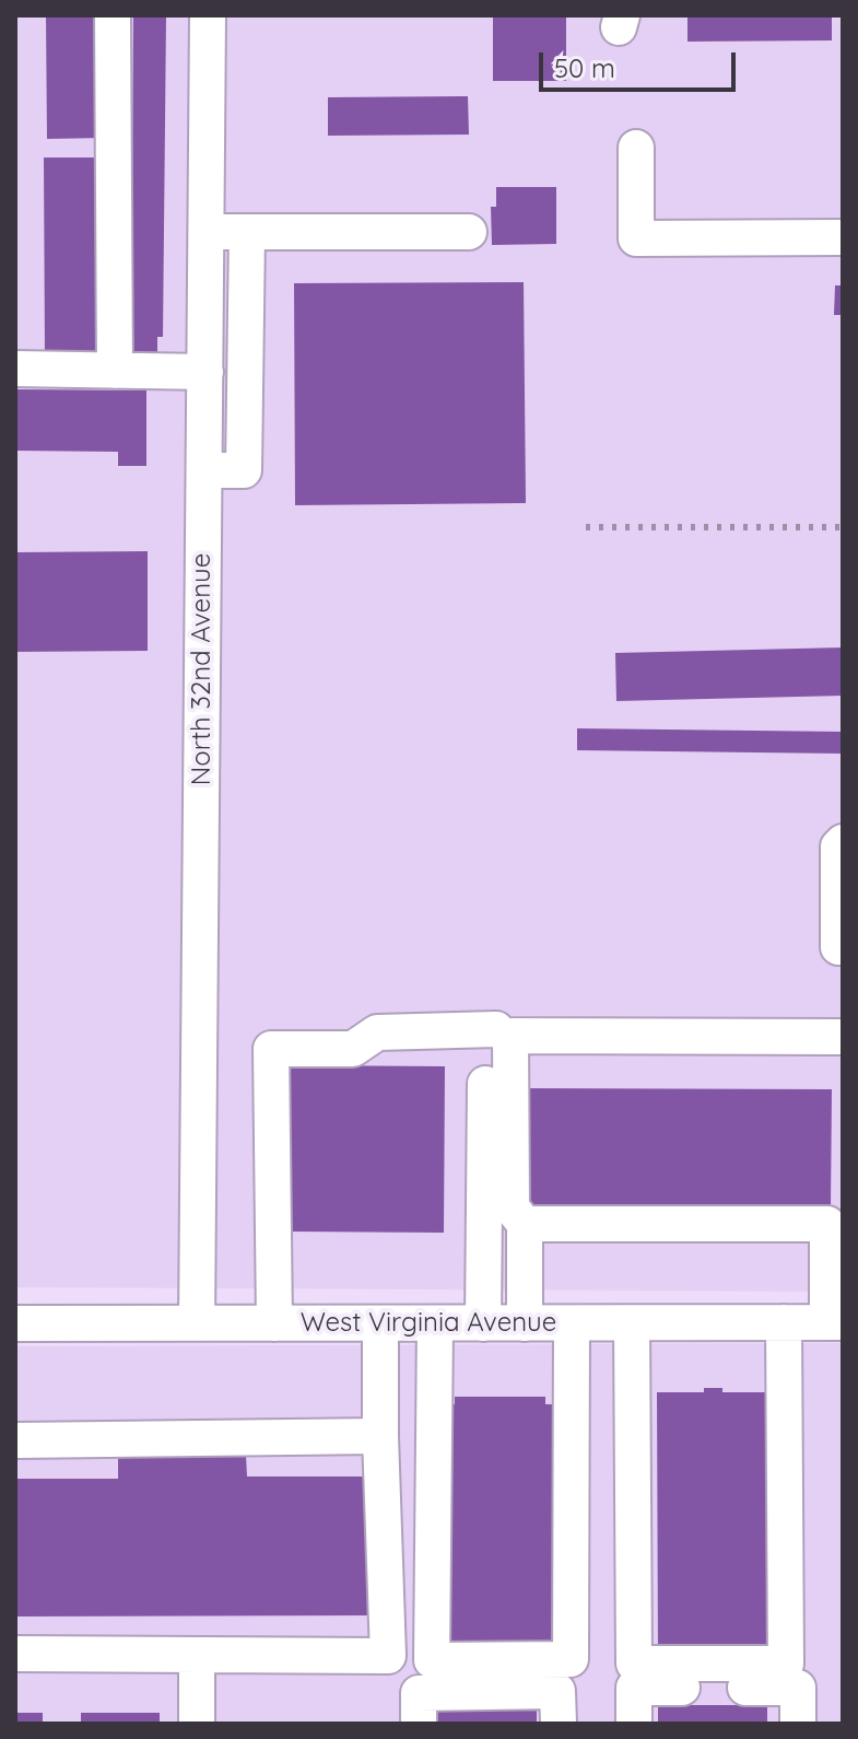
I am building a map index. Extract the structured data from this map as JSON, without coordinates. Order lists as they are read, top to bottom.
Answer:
{
  "streets": {
    "street": ["North 32nd Avenue", "West Virginia Avenue"]
  },
  "crossings": [
    ["North 32nd Avenue", "West Virginia Avenue"]
  ],
  "scale_bar": "50 m"
}
